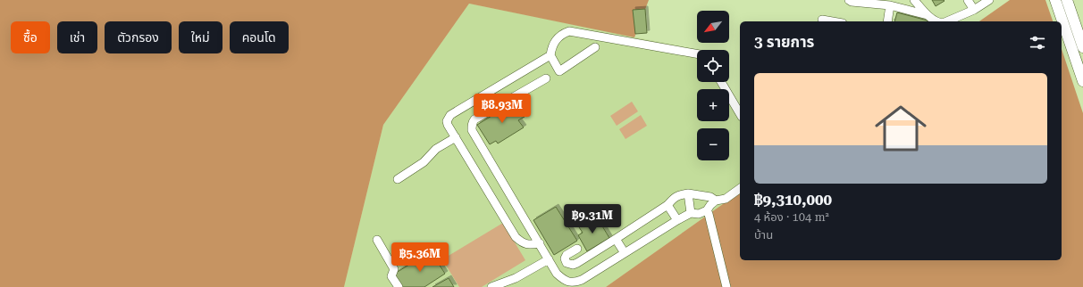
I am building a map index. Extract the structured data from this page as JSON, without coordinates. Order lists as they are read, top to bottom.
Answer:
{
  "north": "bottom left",
  "page": {
    "map_buttons": ["+", "−"],
    "chip": [
      "ซื้อ",
      "เช่า",
      "ตัวกรอง",
      "ใหม่",
      "คอนโด"
    ],
    "heading": "3 รายการ",
    "list": [
      {
        "name": "฿9,310,000",
        "note": "4 ห้อง · 104 m² · บ้าน"
      }
    ],
    "price": ["฿8.93M", "฿9.31M", "฿5.36M"]
  }
}
